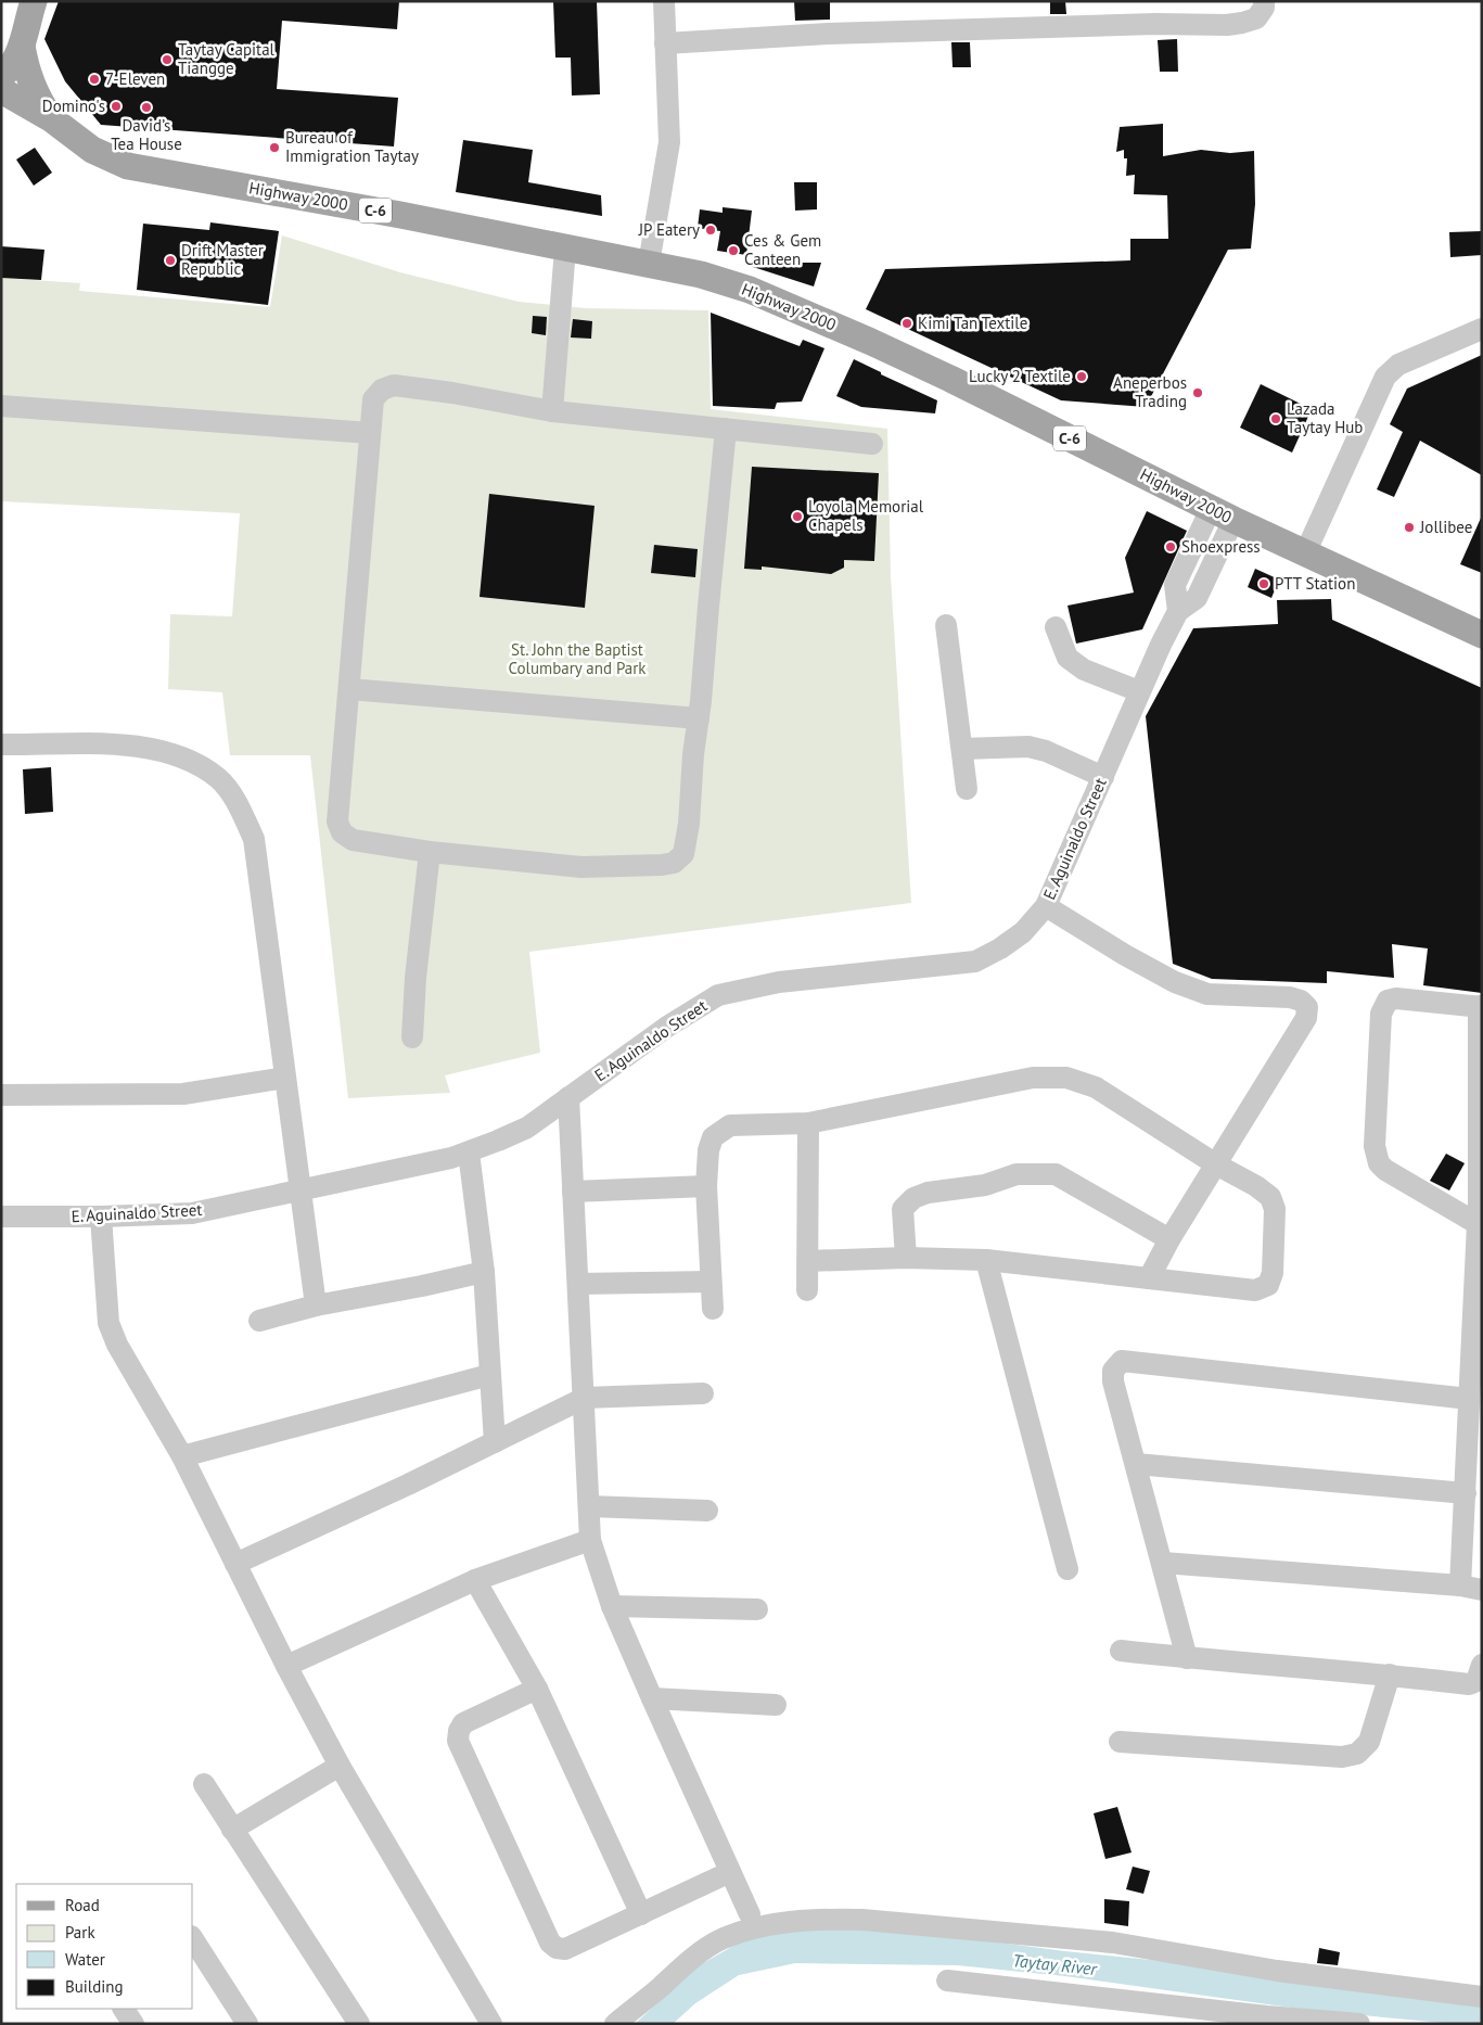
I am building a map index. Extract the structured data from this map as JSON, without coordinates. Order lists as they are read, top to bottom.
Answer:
{
  "streets": {
    "main road": ["Highway 2000", "C-6"],
    "street": ["E. Aguinaldo Street"]
  },
  "crossings": [
    ["Highway 2000", "C-6"],
    ["Highway 2000", "E. Aguinaldo Street"]
  ],
  "water": ["Taytay River"],
  "parks": ["St. John the Baptist Columbary and Park"],
  "places": [
    "Taytay Capital Tiangge",
    "7-Eleven",
    "Domino's",
    "David’s Tea House",
    "Bureau of Immigration Taytay",
    "JP Eatery",
    "Ces & Gem Canteen",
    "Drift Master Republic",
    "Kimi Tan Textile",
    "Lucky 2 Textile",
    "Aneperbos Trading",
    "Lazada Taytay Hub",
    "Loyola Memorial Chapels",
    "Jollibee",
    "Shoexpress",
    "PTT Station"
  ],
  "legend": [
    "Road",
    "Park",
    "Water",
    "Building"
  ]
}
